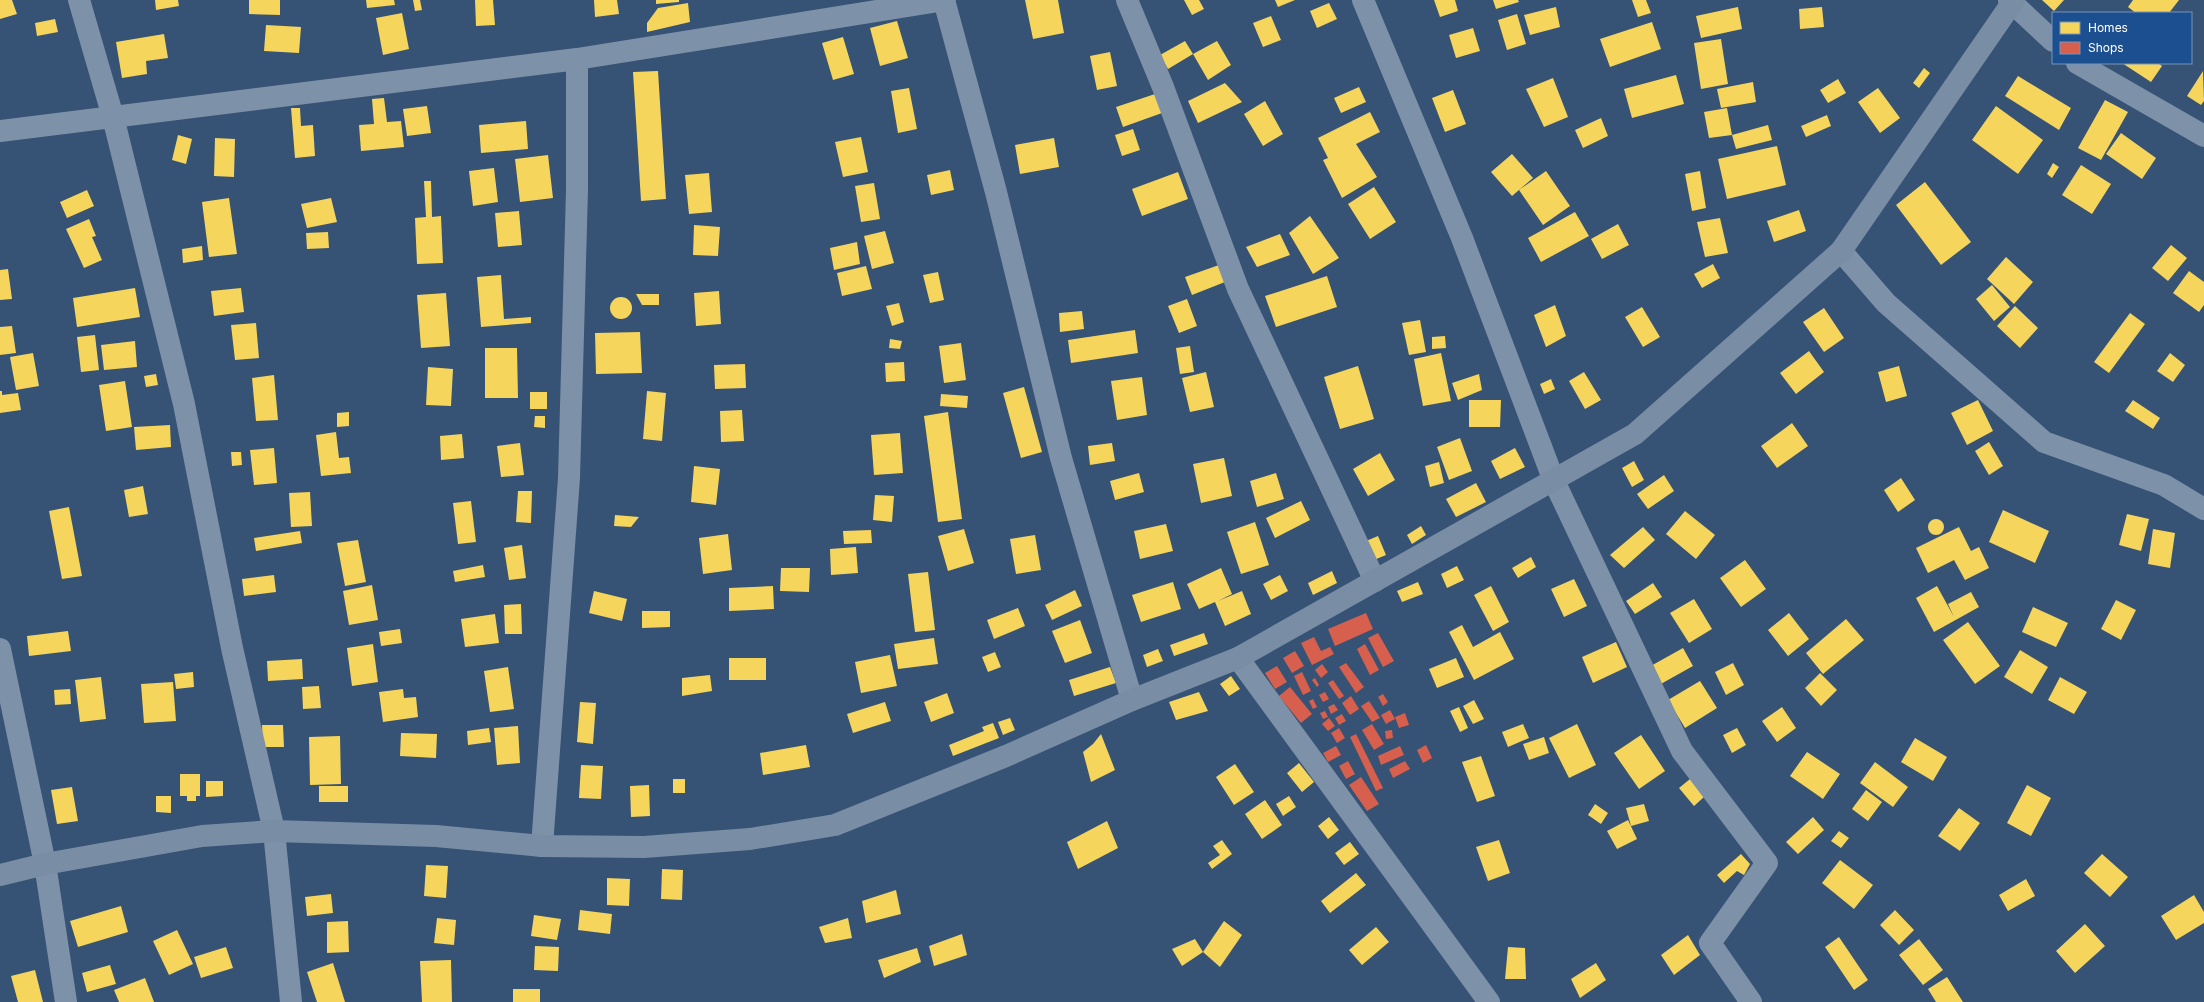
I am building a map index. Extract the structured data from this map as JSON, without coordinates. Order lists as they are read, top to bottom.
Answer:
{
  "legend": ["Homes", "Shops"]
}
